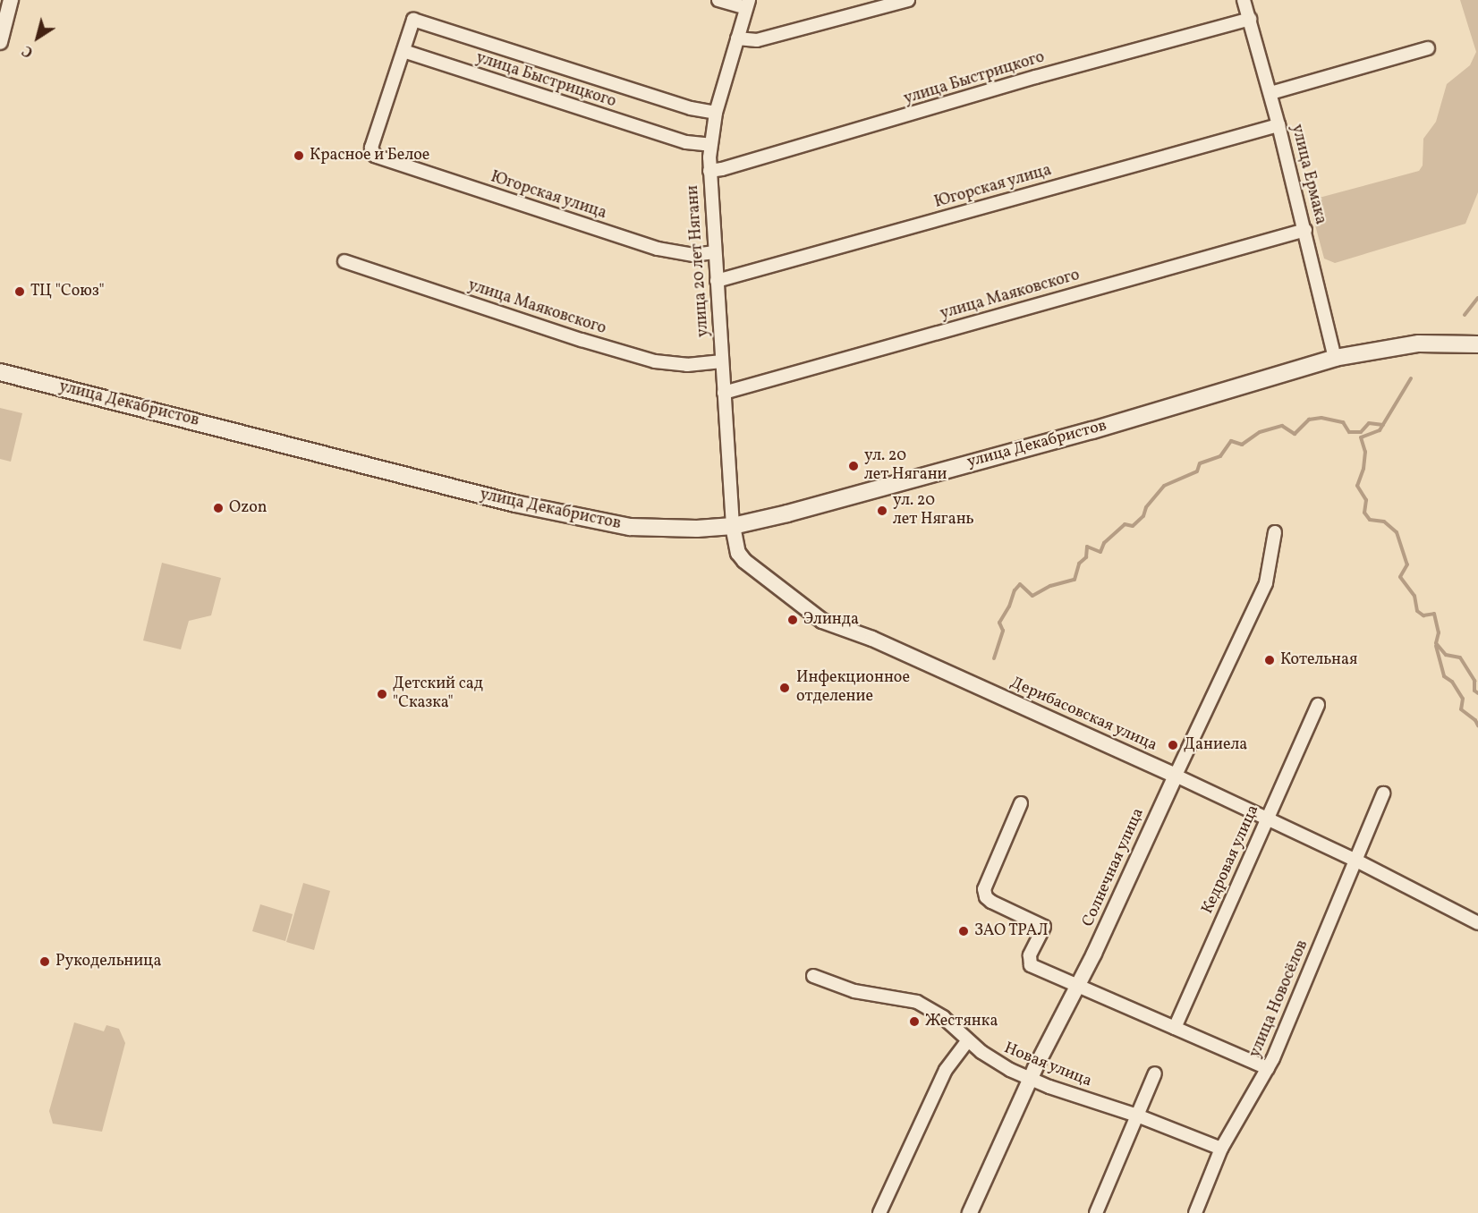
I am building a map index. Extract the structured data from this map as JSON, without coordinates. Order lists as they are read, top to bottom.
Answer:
{
  "streets": {
    "main road": ["улица Декабристов"],
    "street": [
      "улица Быстрицкого",
      "улица Ермака",
      "Югорская улица",
      "улица 20 лет Нягани",
      "улица Маяковского",
      "Дерибасовская улица",
      "Кедровая улица",
      "Солнечная улица",
      "улица Новосёлов",
      "Новая улица"
    ]
  },
  "crossings": [
    ["улица Быстрицкого", "улица Ермака"],
    ["улица Быстрицкого", "Югорская улица"],
    ["улица Быстрицкого", "улица 20 лет Нягани"],
    ["улица Ермака", "Югорская улица"],
    ["улица Ермака", "улица Маяковского"],
    ["улица Ермака", "улица Декабристов"],
    ["Югорская улица", "улица 20 лет Нягани"],
    ["улица 20 лет Нягани", "улица Маяковского"],
    ["улица 20 лет Нягани", "улица Декабристов"],
    ["улица 20 лет Нягани", "Дерибасовская улица"],
    ["улица Декабристов", "Дерибасовская улица"],
    ["Дерибасовская улица", "Кедровая улица"],
    ["Дерибасовская улица", "Солнечная улица"],
    ["Дерибасовская улица", "улица Новосёлов"],
    ["Солнечная улица", "Новая улица"],
    ["улица Новосёлов", "Новая улица"]
  ],
  "places": [
    "Красное и Белое",
    "ТЦ \"Союз\"",
    "ул. 20 лет Нягани",
    "Ozon",
    "ул. 20 лет Нягань",
    "Элинда",
    "Котельная",
    "Инфекционное отделение",
    "Детский сад \"Сказка\"",
    "Даниела",
    "ЗАО ТРАЛ",
    "Рукодельница",
    "Жестянка"
  ],
  "north": "bottom left"
}
